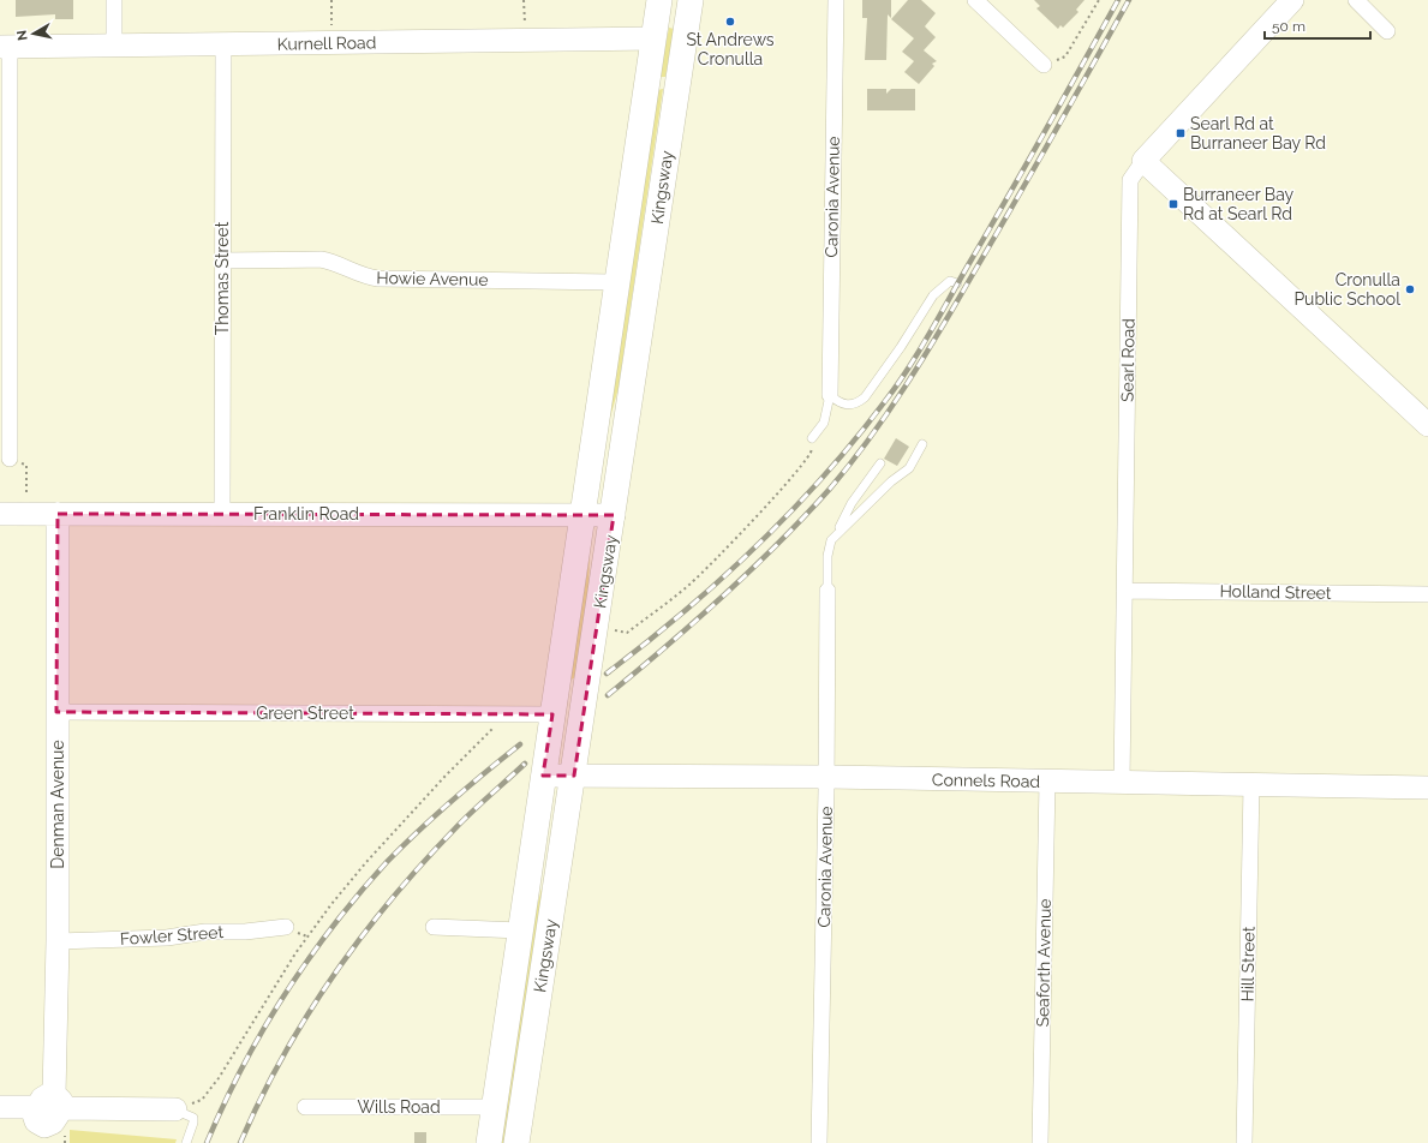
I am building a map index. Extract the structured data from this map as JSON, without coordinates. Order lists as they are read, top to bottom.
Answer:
{
  "streets": {
    "main road": ["Kingsway"],
    "street": [
      "Kurnell Road",
      "Caronia Avenue",
      "Thomas Street",
      "Howie Avenue",
      "Searl Road",
      "Franklin Road",
      "Holland Street",
      "Green Street",
      "Connels Road",
      "Denman Avenue",
      "Fowler Street",
      "Seaforth Avenue",
      "Hill Street",
      "Wills Road"
    ]
  },
  "crossings": [
    ["Kurnell Road", "Kingsway"],
    ["Kurnell Road", "Thomas Street"],
    ["Kingsway", "Howie Avenue"],
    ["Kingsway", "Franklin Road"],
    ["Kingsway", "Green Street"],
    ["Kingsway", "Connels Road"],
    ["Kingsway", "Wills Road"],
    ["Caronia Avenue", "Connels Road"],
    ["Thomas Street", "Howie Avenue"],
    ["Thomas Street", "Franklin Road"],
    ["Searl Road", "Holland Street"],
    ["Searl Road", "Connels Road"],
    ["Franklin Road", "Denman Avenue"],
    ["Green Street", "Denman Avenue"],
    ["Connels Road", "Seaforth Avenue"],
    ["Connels Road", "Hill Street"],
    ["Denman Avenue", "Fowler Street"]
  ],
  "places": {
    "other": ["St Andrews Cronulla", "Cronulla Public School"],
    "transit": ["Searl Rd at Burraneer Bay Rd", "Burraneer Bay Rd at Searl Rd"]
  },
  "scale_bar": "50 m",
  "north": "left"
}
